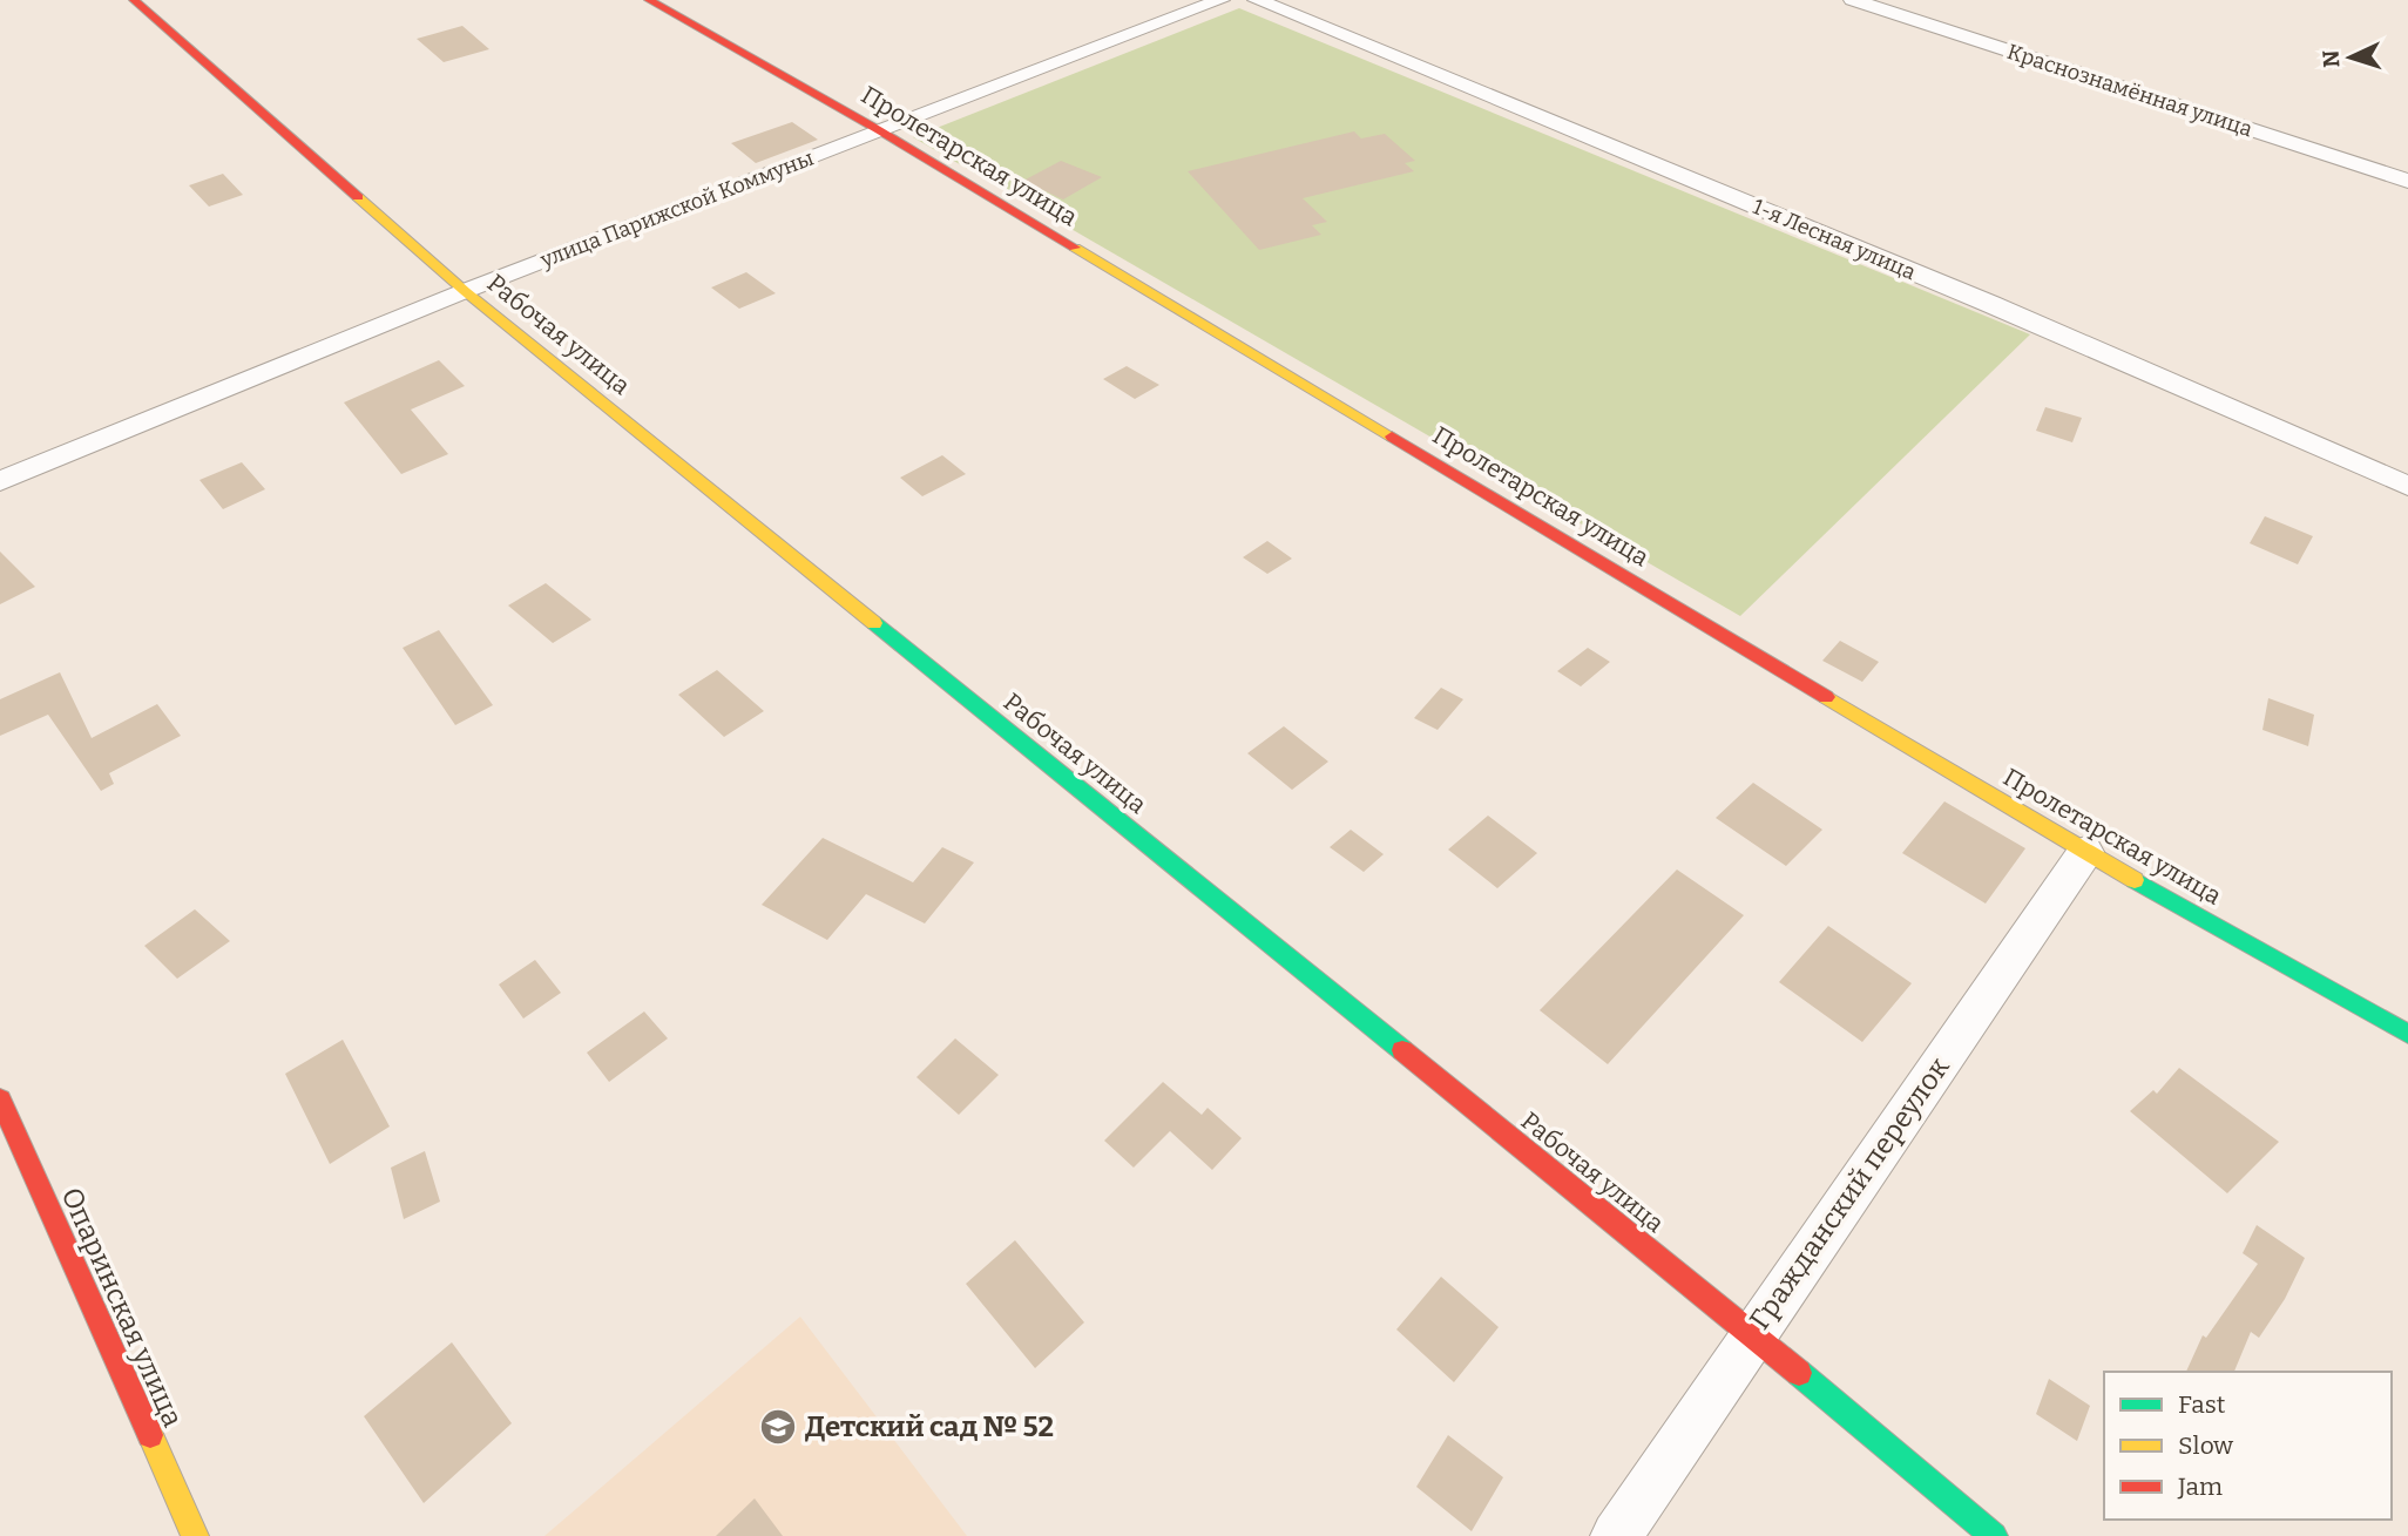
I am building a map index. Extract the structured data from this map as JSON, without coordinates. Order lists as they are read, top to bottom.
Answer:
{
  "streets": {
    "street": [
      "Краснознамённая улица",
      "Пролетарская улица",
      "улица Парижской Коммуны",
      "1-я Лесная улица",
      "Рабочая улица",
      "Гражданский переулок",
      "Опаринская улица"
    ]
  },
  "crossings": [
    ["Пролетарская улица", "улица Парижской Коммуны"],
    ["Пролетарская улица", "Гражданский переулок"],
    ["улица Парижской Коммуны", "Рабочая улица"],
    ["Рабочая улица", "Гражданский переулок"]
  ],
  "places": {
    "school or university": ["Детский сад № 52"]
  },
  "legend": ["Fast", "Slow", "Jam"],
  "north": "left"
}
